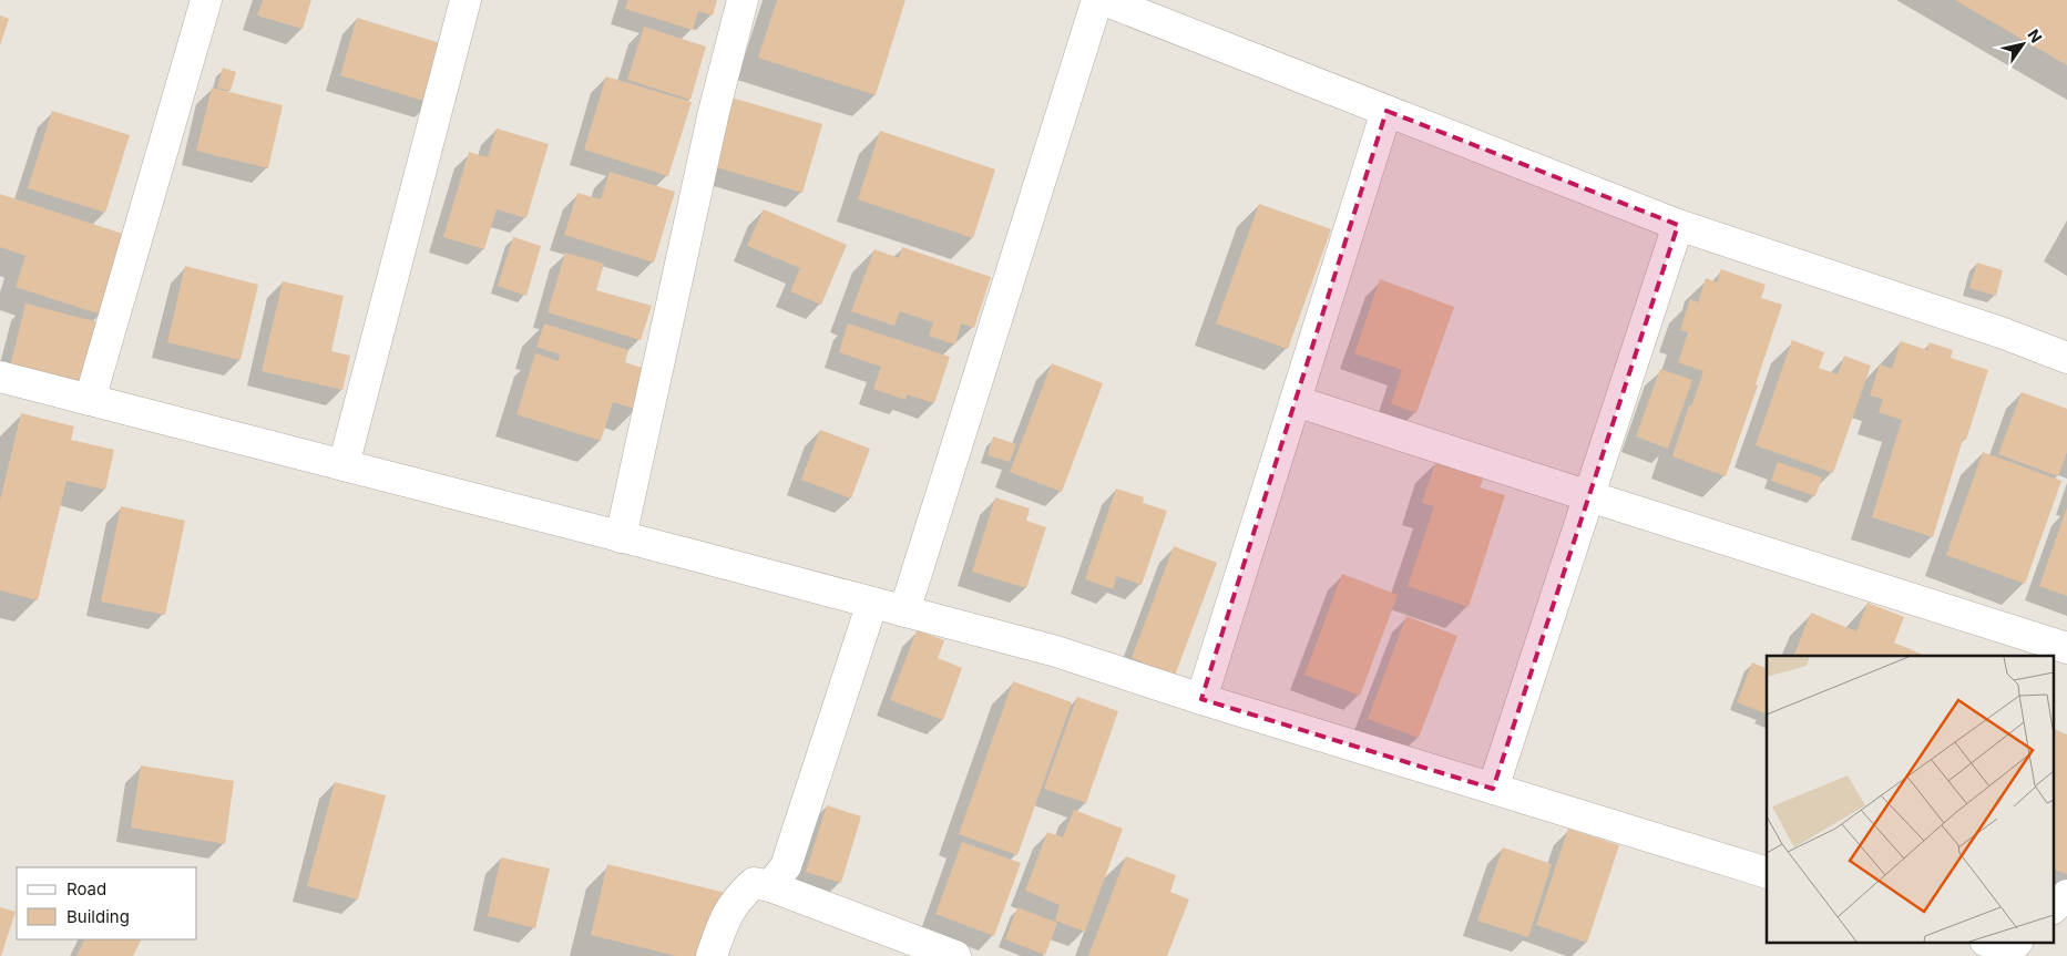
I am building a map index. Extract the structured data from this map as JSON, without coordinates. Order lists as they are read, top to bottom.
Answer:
{
  "legend": ["Road", "Building"],
  "north": "top right"
}
